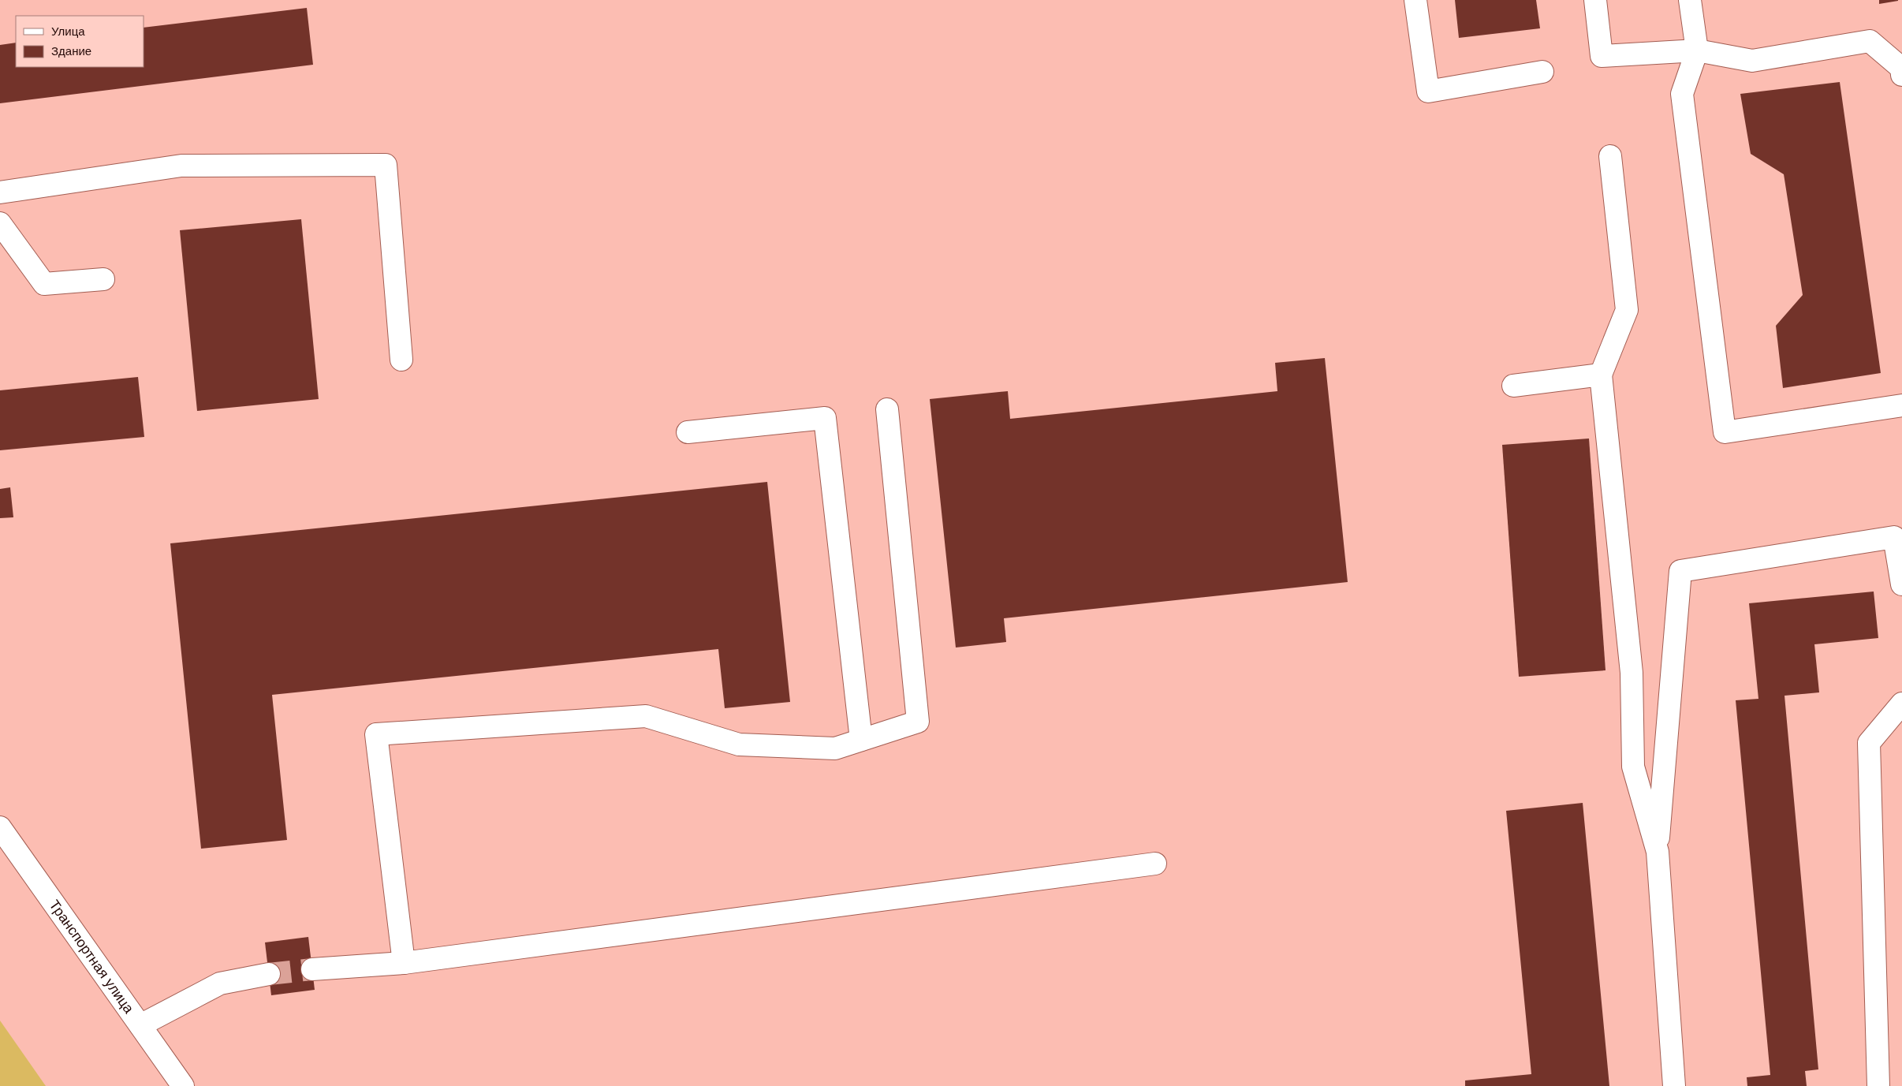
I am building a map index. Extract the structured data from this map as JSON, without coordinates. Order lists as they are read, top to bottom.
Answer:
{
  "streets": {
    "street": ["Транспортная улица"]
  },
  "legend": ["Улица", "Здание"]
}
